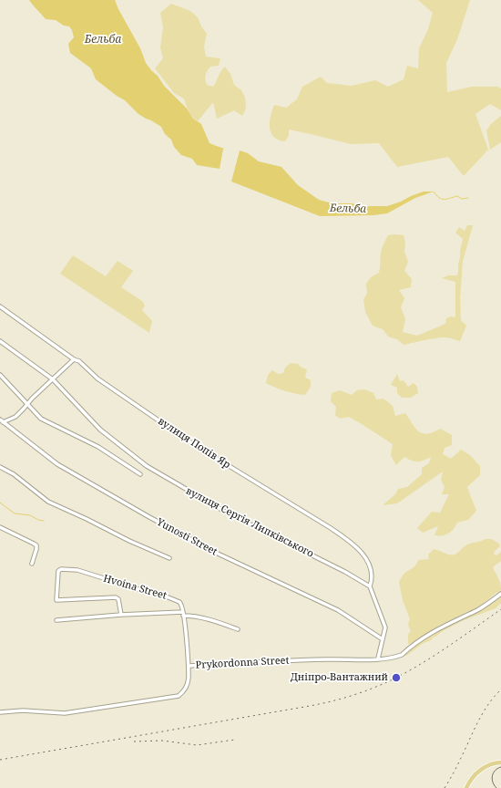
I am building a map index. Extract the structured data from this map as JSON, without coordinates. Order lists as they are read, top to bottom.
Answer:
{
  "streets": {
    "street": [
      "вулиця Попів Яр",
      "вулиця Сергія Липківського",
      "Yunosti Street",
      "Hvoina Street",
      "Prykordonna Street"
    ]
  },
  "crossings": [
    ["вулиця Попів Яр", "вулиця Сергія Липківського"]
  ],
  "water": ["Бельба"],
  "places": ["Дніпро-Вантажний"]
}
